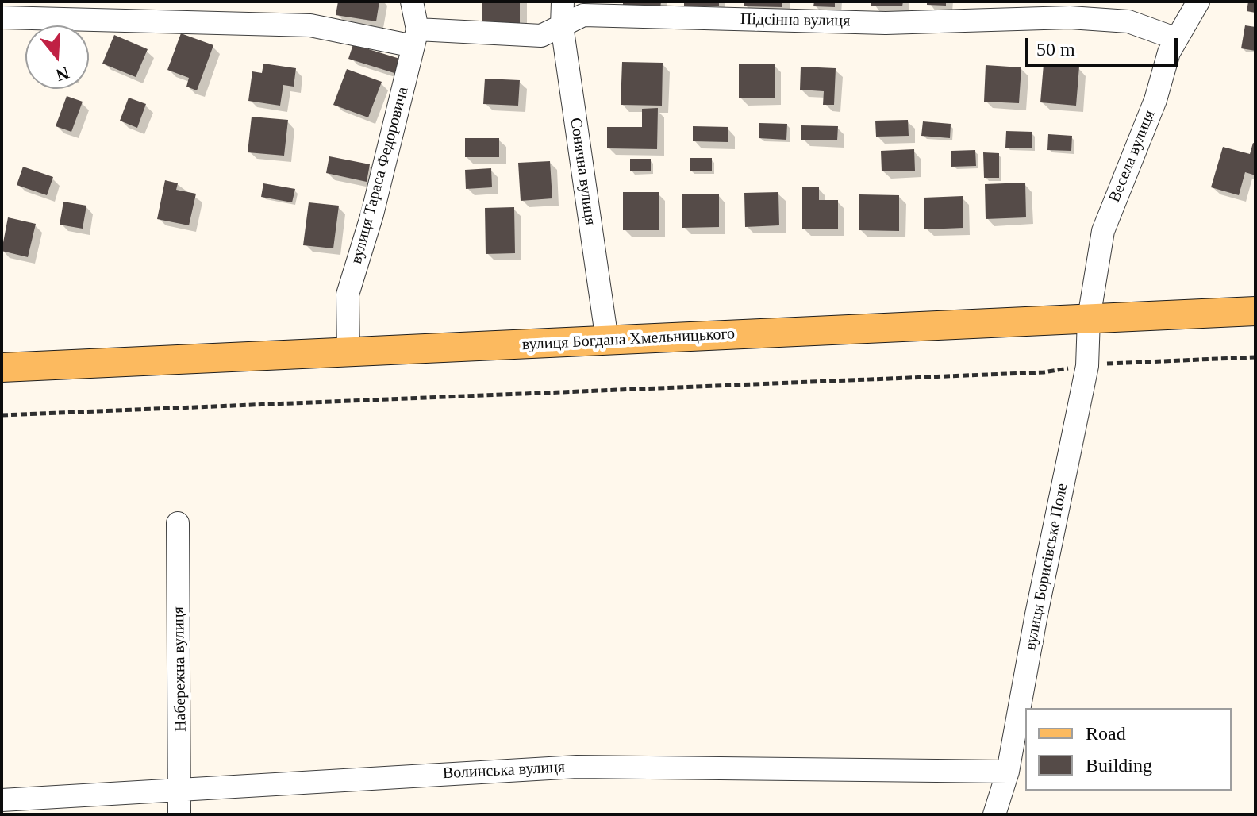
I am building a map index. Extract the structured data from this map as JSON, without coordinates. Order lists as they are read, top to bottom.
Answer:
{
  "streets": {
    "main road": ["вулиця Богдана Хмельницького"],
    "street": [
      "Підсінна вулиця",
      "Весела вулиця",
      "Сонячна вулиця",
      "вулиця Тараса Федоровича",
      "вулиця Борисівське Поле",
      "Набережна вулиця",
      "Волинська вулиця"
    ]
  },
  "crossings": [
    ["Підсінна вулиця", "Весела вулиця"],
    ["Підсінна вулиця", "Сонячна вулиця"],
    ["Підсінна вулиця", "вулиця Тараса Федоровича"],
    ["Весела вулиця", "вулиця Богдана Хмельницького"],
    ["Весела вулиця", "вулиця Борисівське Поле"],
    ["Сонячна вулиця", "вулиця Богдана Хмельницького"],
    ["вулиця Тараса Федоровича", "вулиця Богдана Хмельницького"],
    ["вулиця Богдана Хмельницького", "вулиця Борисівське Поле"],
    ["вулиця Борисівське Поле", "Волинська вулиця"],
    ["Набережна вулиця", "Волинська вулиця"]
  ],
  "legend": ["Road", "Building"],
  "scale_bar": "50 m",
  "north": "bottom"
}
